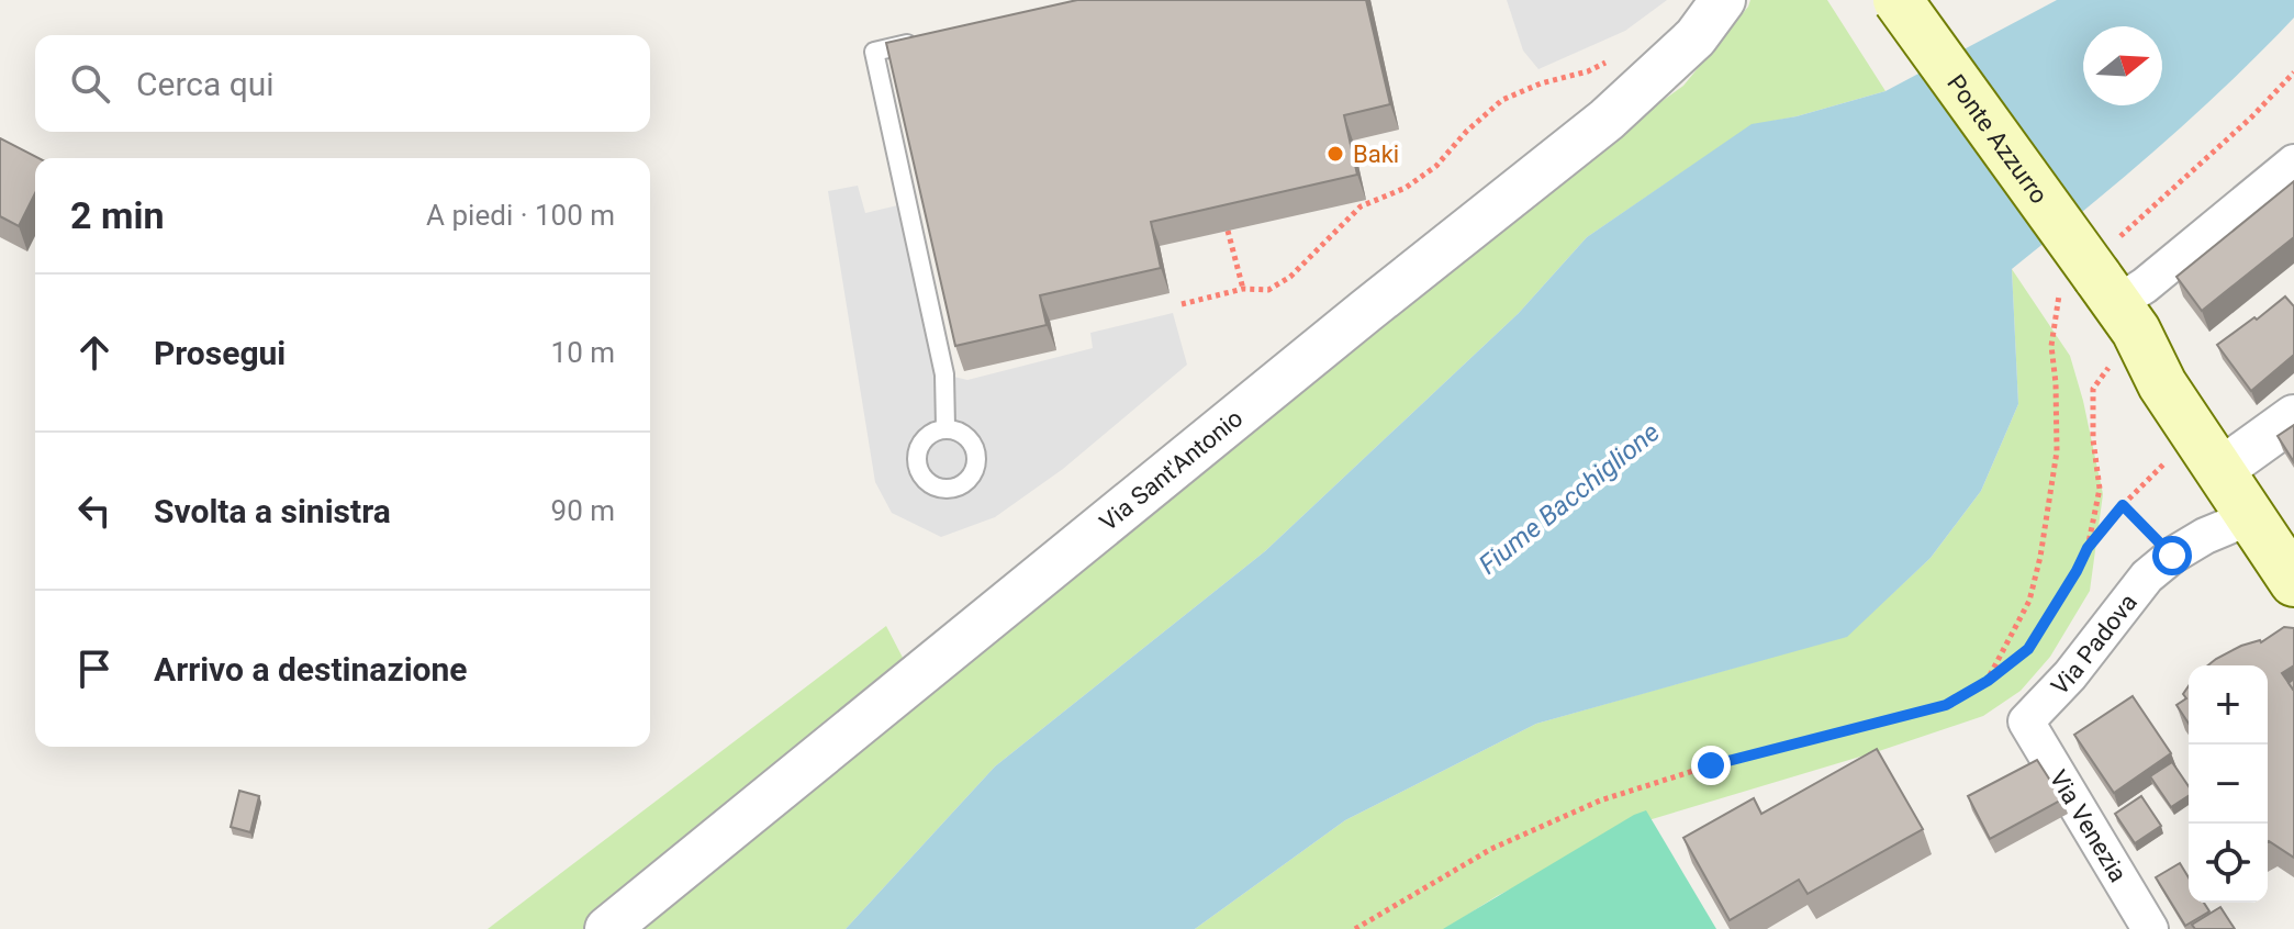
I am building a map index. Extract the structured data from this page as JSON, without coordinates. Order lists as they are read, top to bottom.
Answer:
{
  "streets": {
    "main road": ["Ponte Azzurro"],
    "street": ["Via Sant'Antonio", "Via Padova", "Via Venezia"]
  },
  "crossings": [
    ["Via Padova", "Via Venezia"]
  ],
  "water": ["Fiume Bacchiglione"],
  "places": ["Baki"],
  "north": "right",
  "page": {
    "search": "Cerca qui",
    "heading": ["2 min", "A piedi · 100 m"],
    "list": [
      ["Prosegui", "10 m"],
      ["Svolta a sinistra", "90 m"],
      "Arrivo a destinazione"
    ],
    "map_buttons": ["+", "−"]
  }
}
